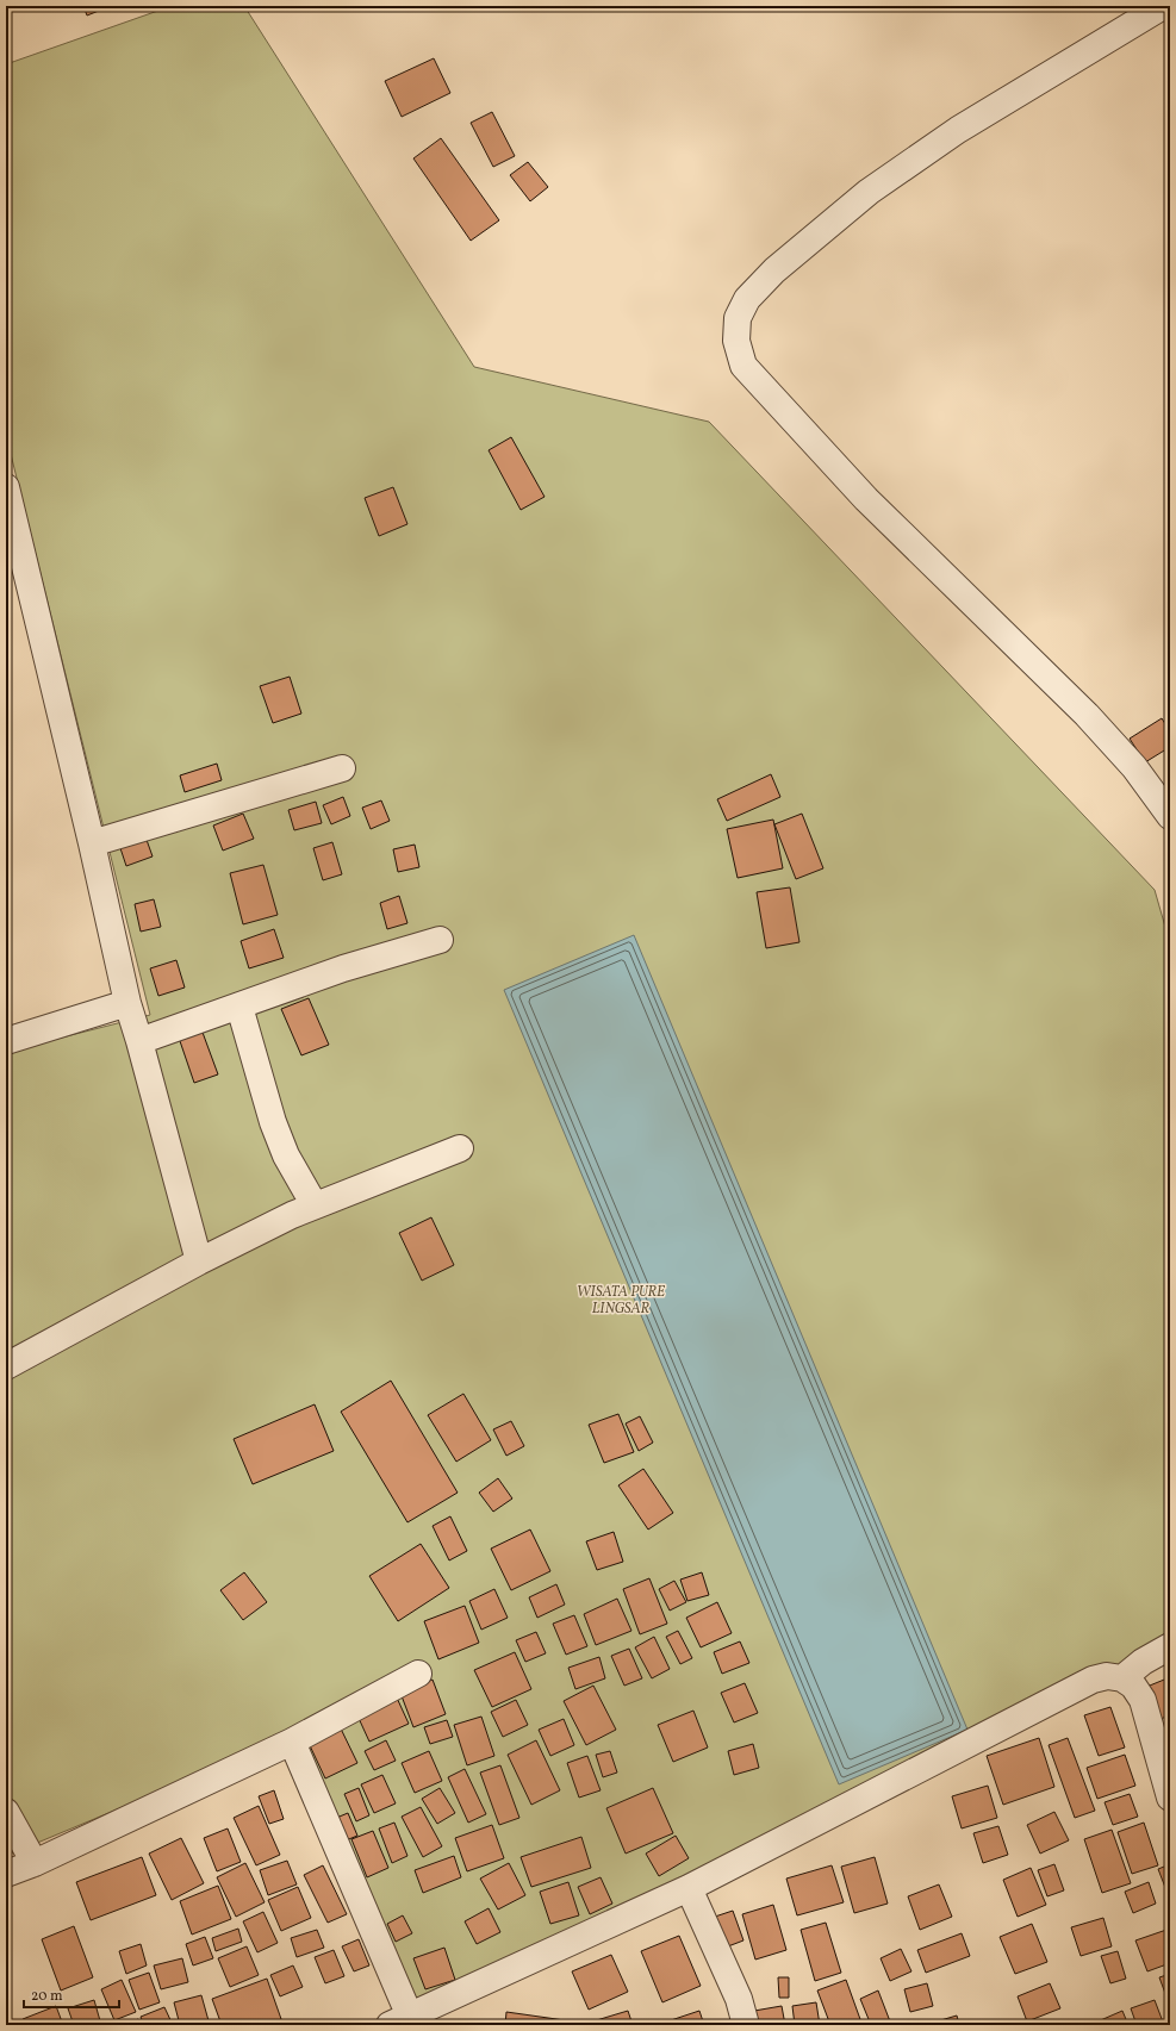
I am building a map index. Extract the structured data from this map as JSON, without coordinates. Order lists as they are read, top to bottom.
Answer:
{
  "parks": ["WISATA PURE LINGSAR"],
  "scale_bar": "20 m"
}
